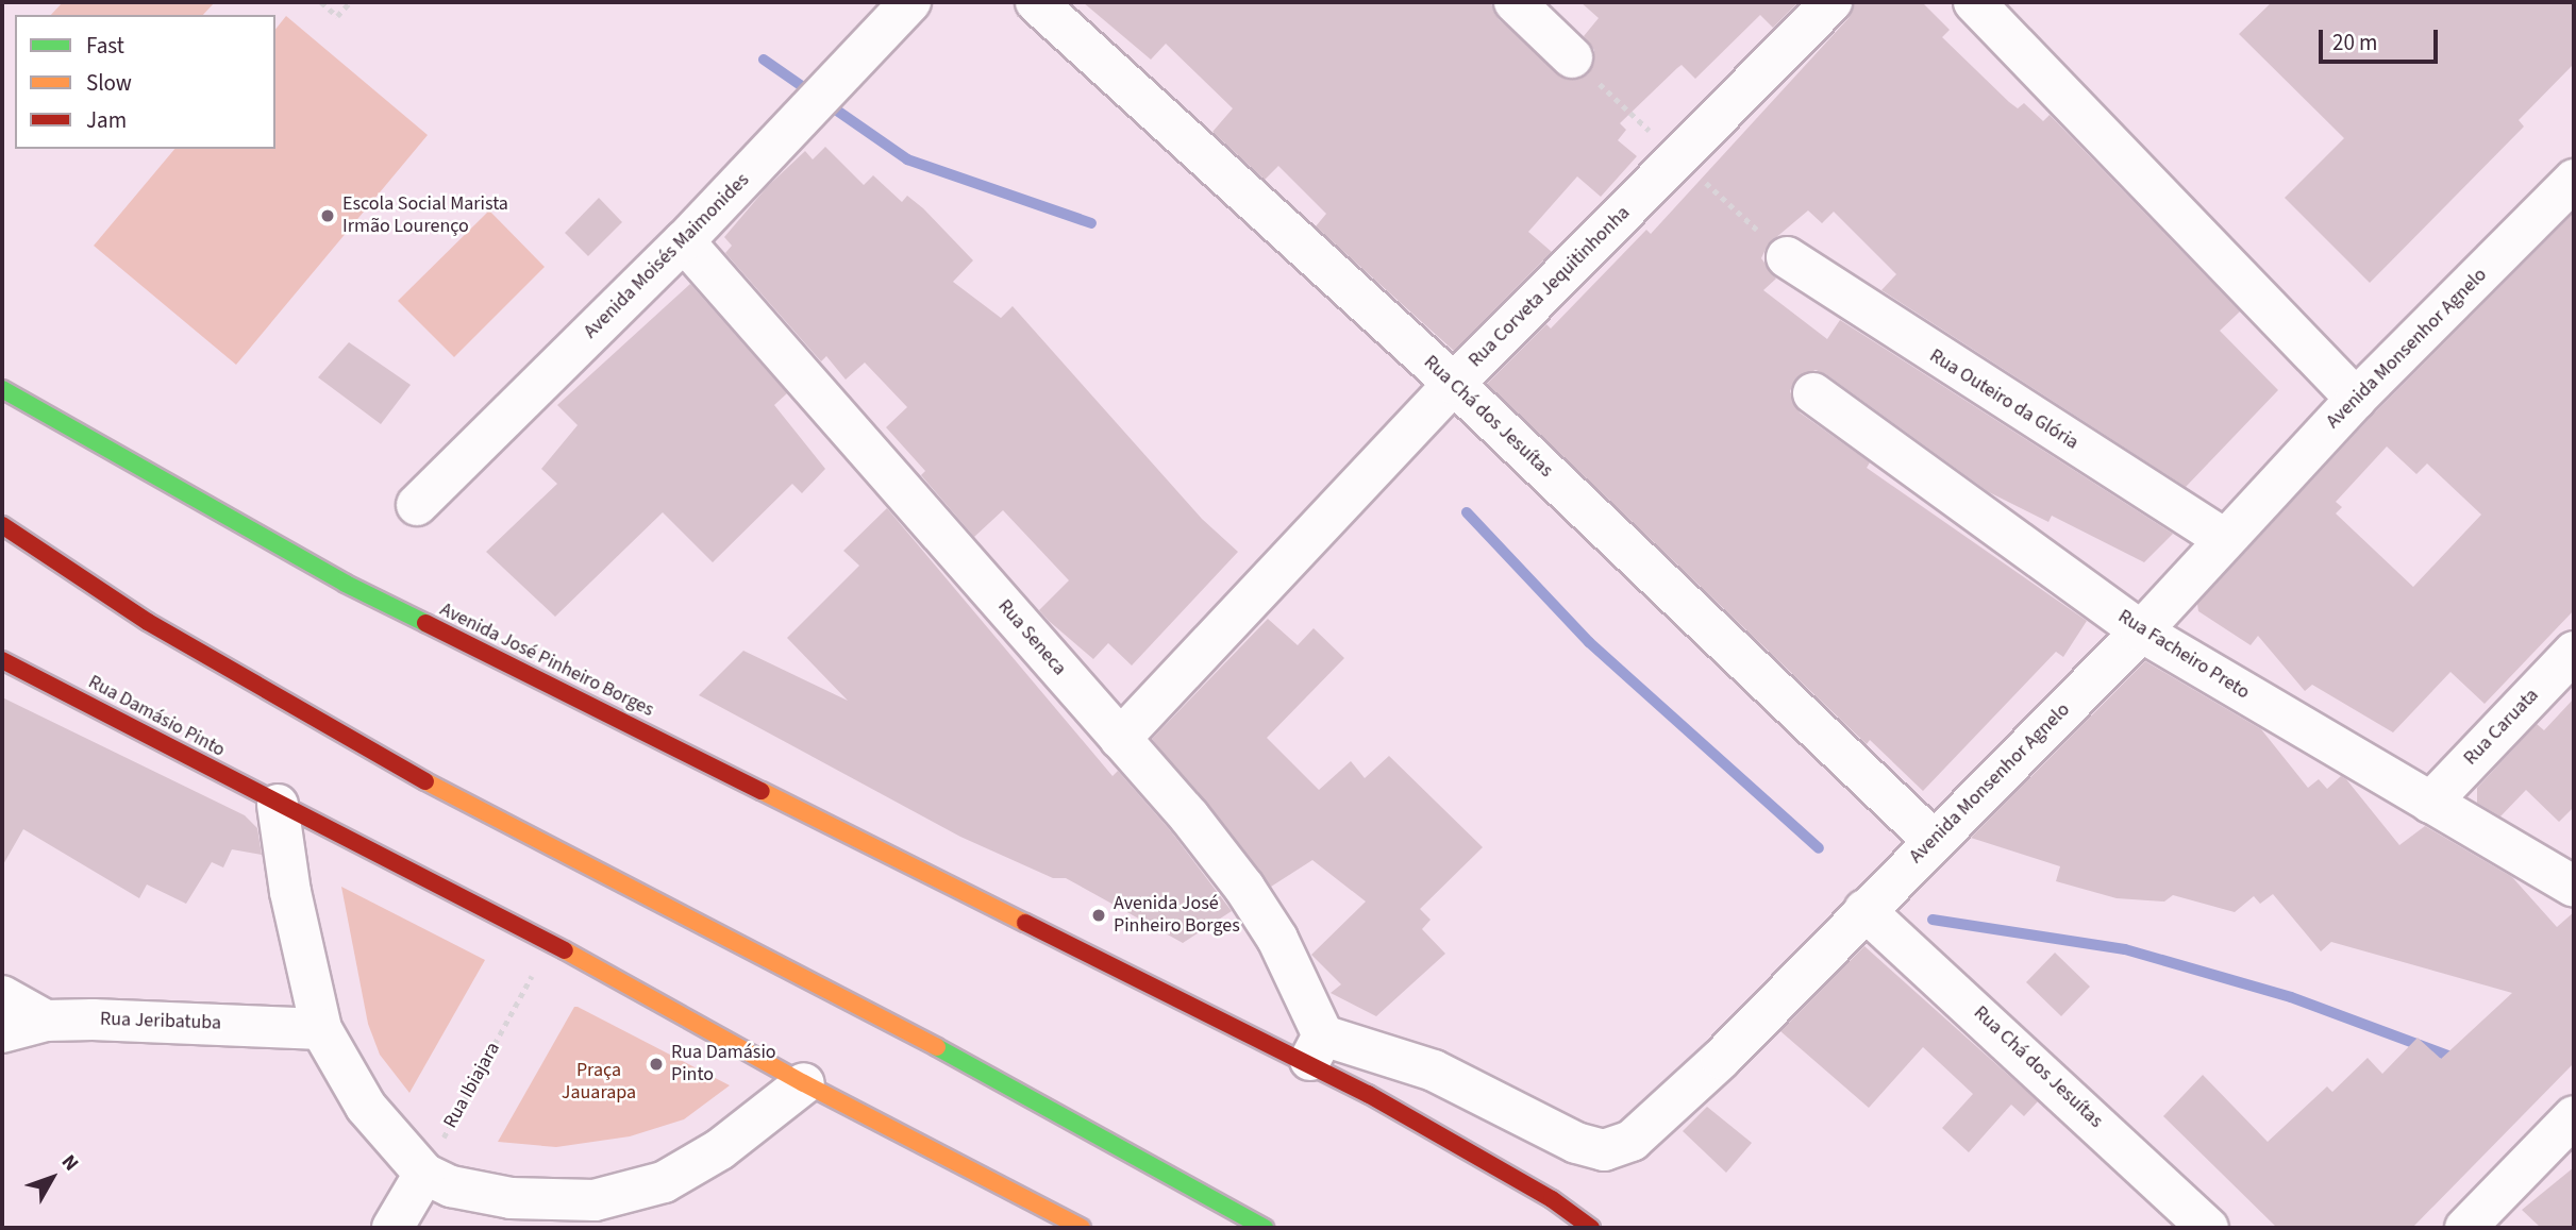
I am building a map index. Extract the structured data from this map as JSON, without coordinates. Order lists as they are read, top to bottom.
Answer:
{
  "streets": {
    "main road": ["Avenida José Pinheiro Borges", "Rua Damásio Pinto"],
    "street": [
      "Avenida Moisés Maimonides",
      "Rua Corveta Jequitinhonha",
      "Avenida Monsenhor Agnelo",
      "Rua Outeiro da Glória",
      "Rua Chá dos Jesuítas",
      "Rua Seneca",
      "Rua Facheiro Preto",
      "Rua Caruata",
      "Rua Jeribatuba"
    ],
    "path": ["Rua Ibiajara"]
  },
  "crossings": [
    ["Avenida Moisés Maimonides", "Rua Seneca"],
    ["Rua Corveta Jequitinhonha", "Rua Chá dos Jesuítas"],
    ["Rua Corveta Jequitinhonha", "Rua Seneca"],
    ["Avenida Monsenhor Agnelo", "Rua Outeiro da Glória"],
    ["Avenida Monsenhor Agnelo", "Rua Chá dos Jesuítas"],
    ["Avenida Monsenhor Agnelo", "Rua Seneca"],
    ["Avenida Monsenhor Agnelo", "Rua Facheiro Preto"],
    ["Avenida Monsenhor Agnelo", "Avenida José Pinheiro Borges"],
    ["Rua Seneca", "Avenida José Pinheiro Borges"],
    ["Rua Facheiro Preto", "Rua Caruata"],
    ["Rua Damásio Pinto", "Rua Ibiajara"]
  ],
  "parks": ["Praça Jauarapa"],
  "places": ["Escola Social Marista Irmão Lourenço", "Avenida José Pinheiro Borges", "Rua Damásio Pinto"],
  "legend": ["Fast", "Slow", "Jam"],
  "scale_bar": "20 m",
  "north": "top right"
}
